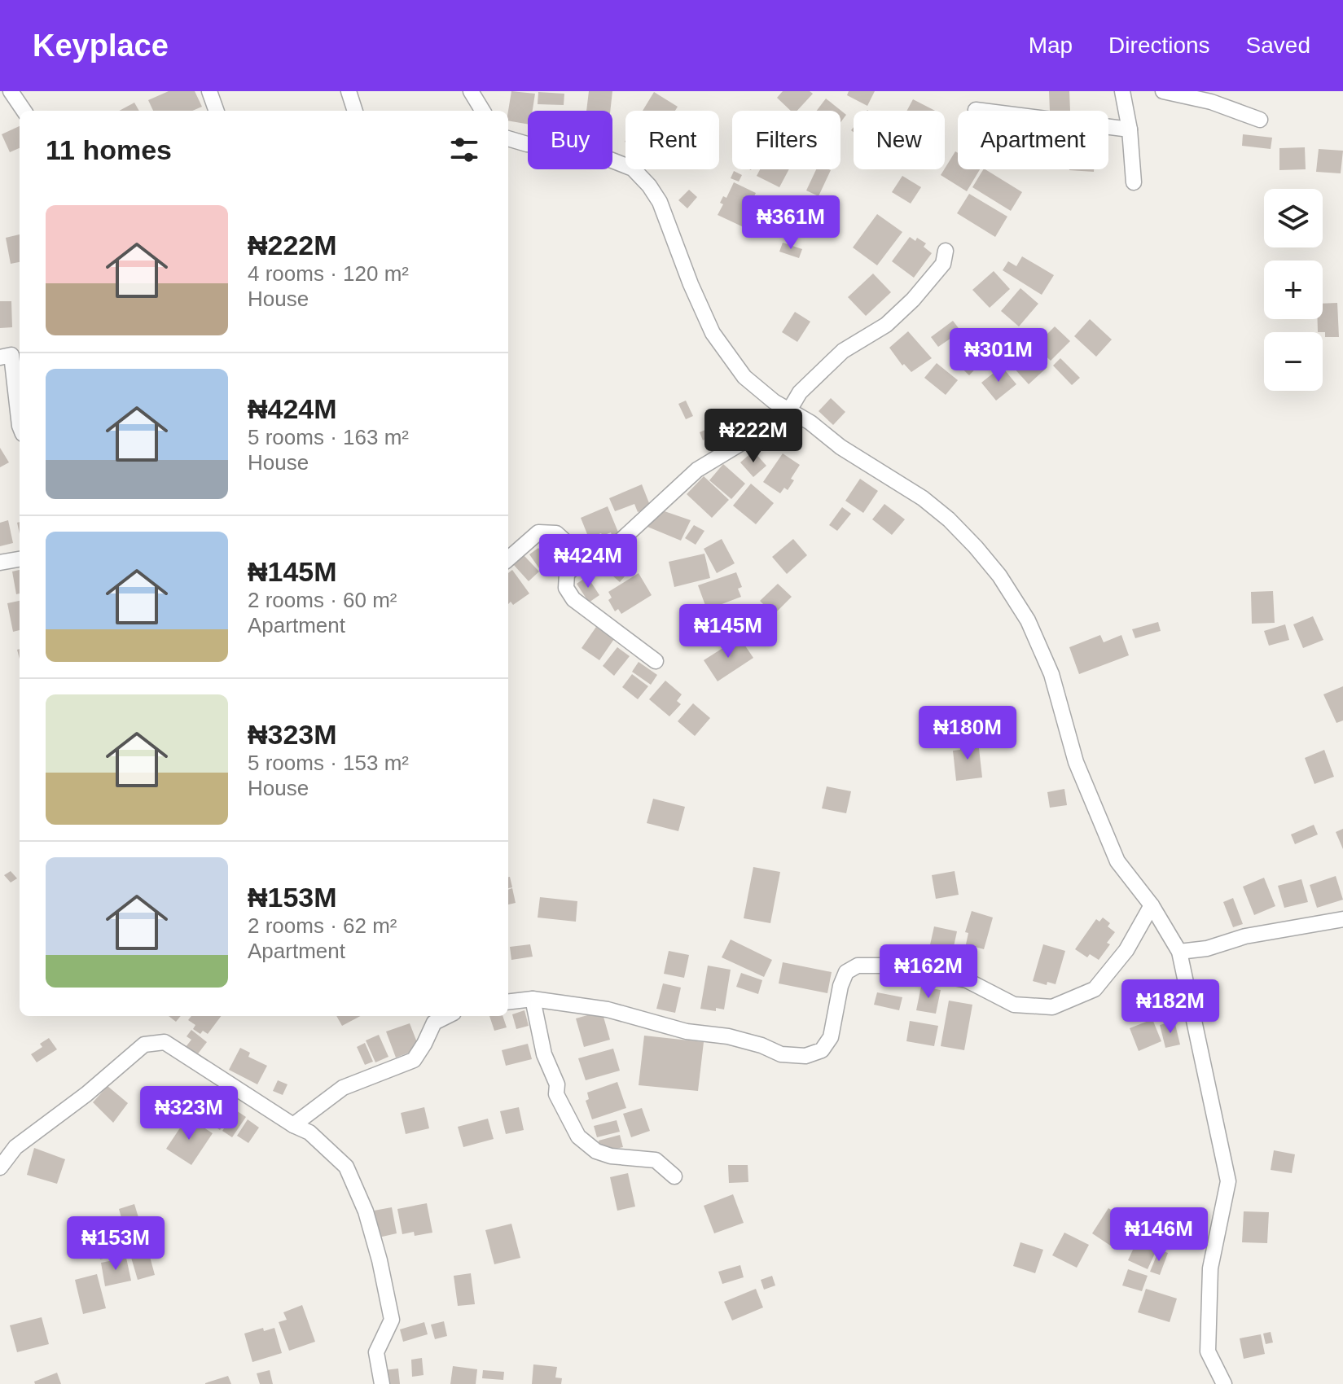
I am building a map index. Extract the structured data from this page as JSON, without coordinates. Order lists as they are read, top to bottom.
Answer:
{
  "page": {
    "header": "Keyplace",
    "nav": ["Map", "Directions", "Saved"],
    "chip": [
      "Buy",
      "Rent",
      "Filters",
      "New",
      "Apartment"
    ],
    "heading": "11 homes",
    "map_buttons": ["+", "−"],
    "list": [
      {
        "name": "₦222M",
        "note": "4 rooms · 120 m² · House"
      },
      {
        "name": "₦424M",
        "note": "5 rooms · 163 m² · House"
      },
      {
        "name": "₦145M",
        "note": "2 rooms · 60 m² · Apartment"
      },
      {
        "name": "₦323M",
        "note": "5 rooms · 153 m² · House"
      },
      {
        "name": "₦153M",
        "note": "2 rooms · 62 m² · Apartment"
      }
    ],
    "price": [
      "₦361M",
      "₦301M",
      "₦222M",
      "₦424M",
      "₦145M",
      "₦180M",
      "₦162M",
      "₦182M",
      "₦323M",
      "₦146M",
      "₦153M"
    ]
  }
}
